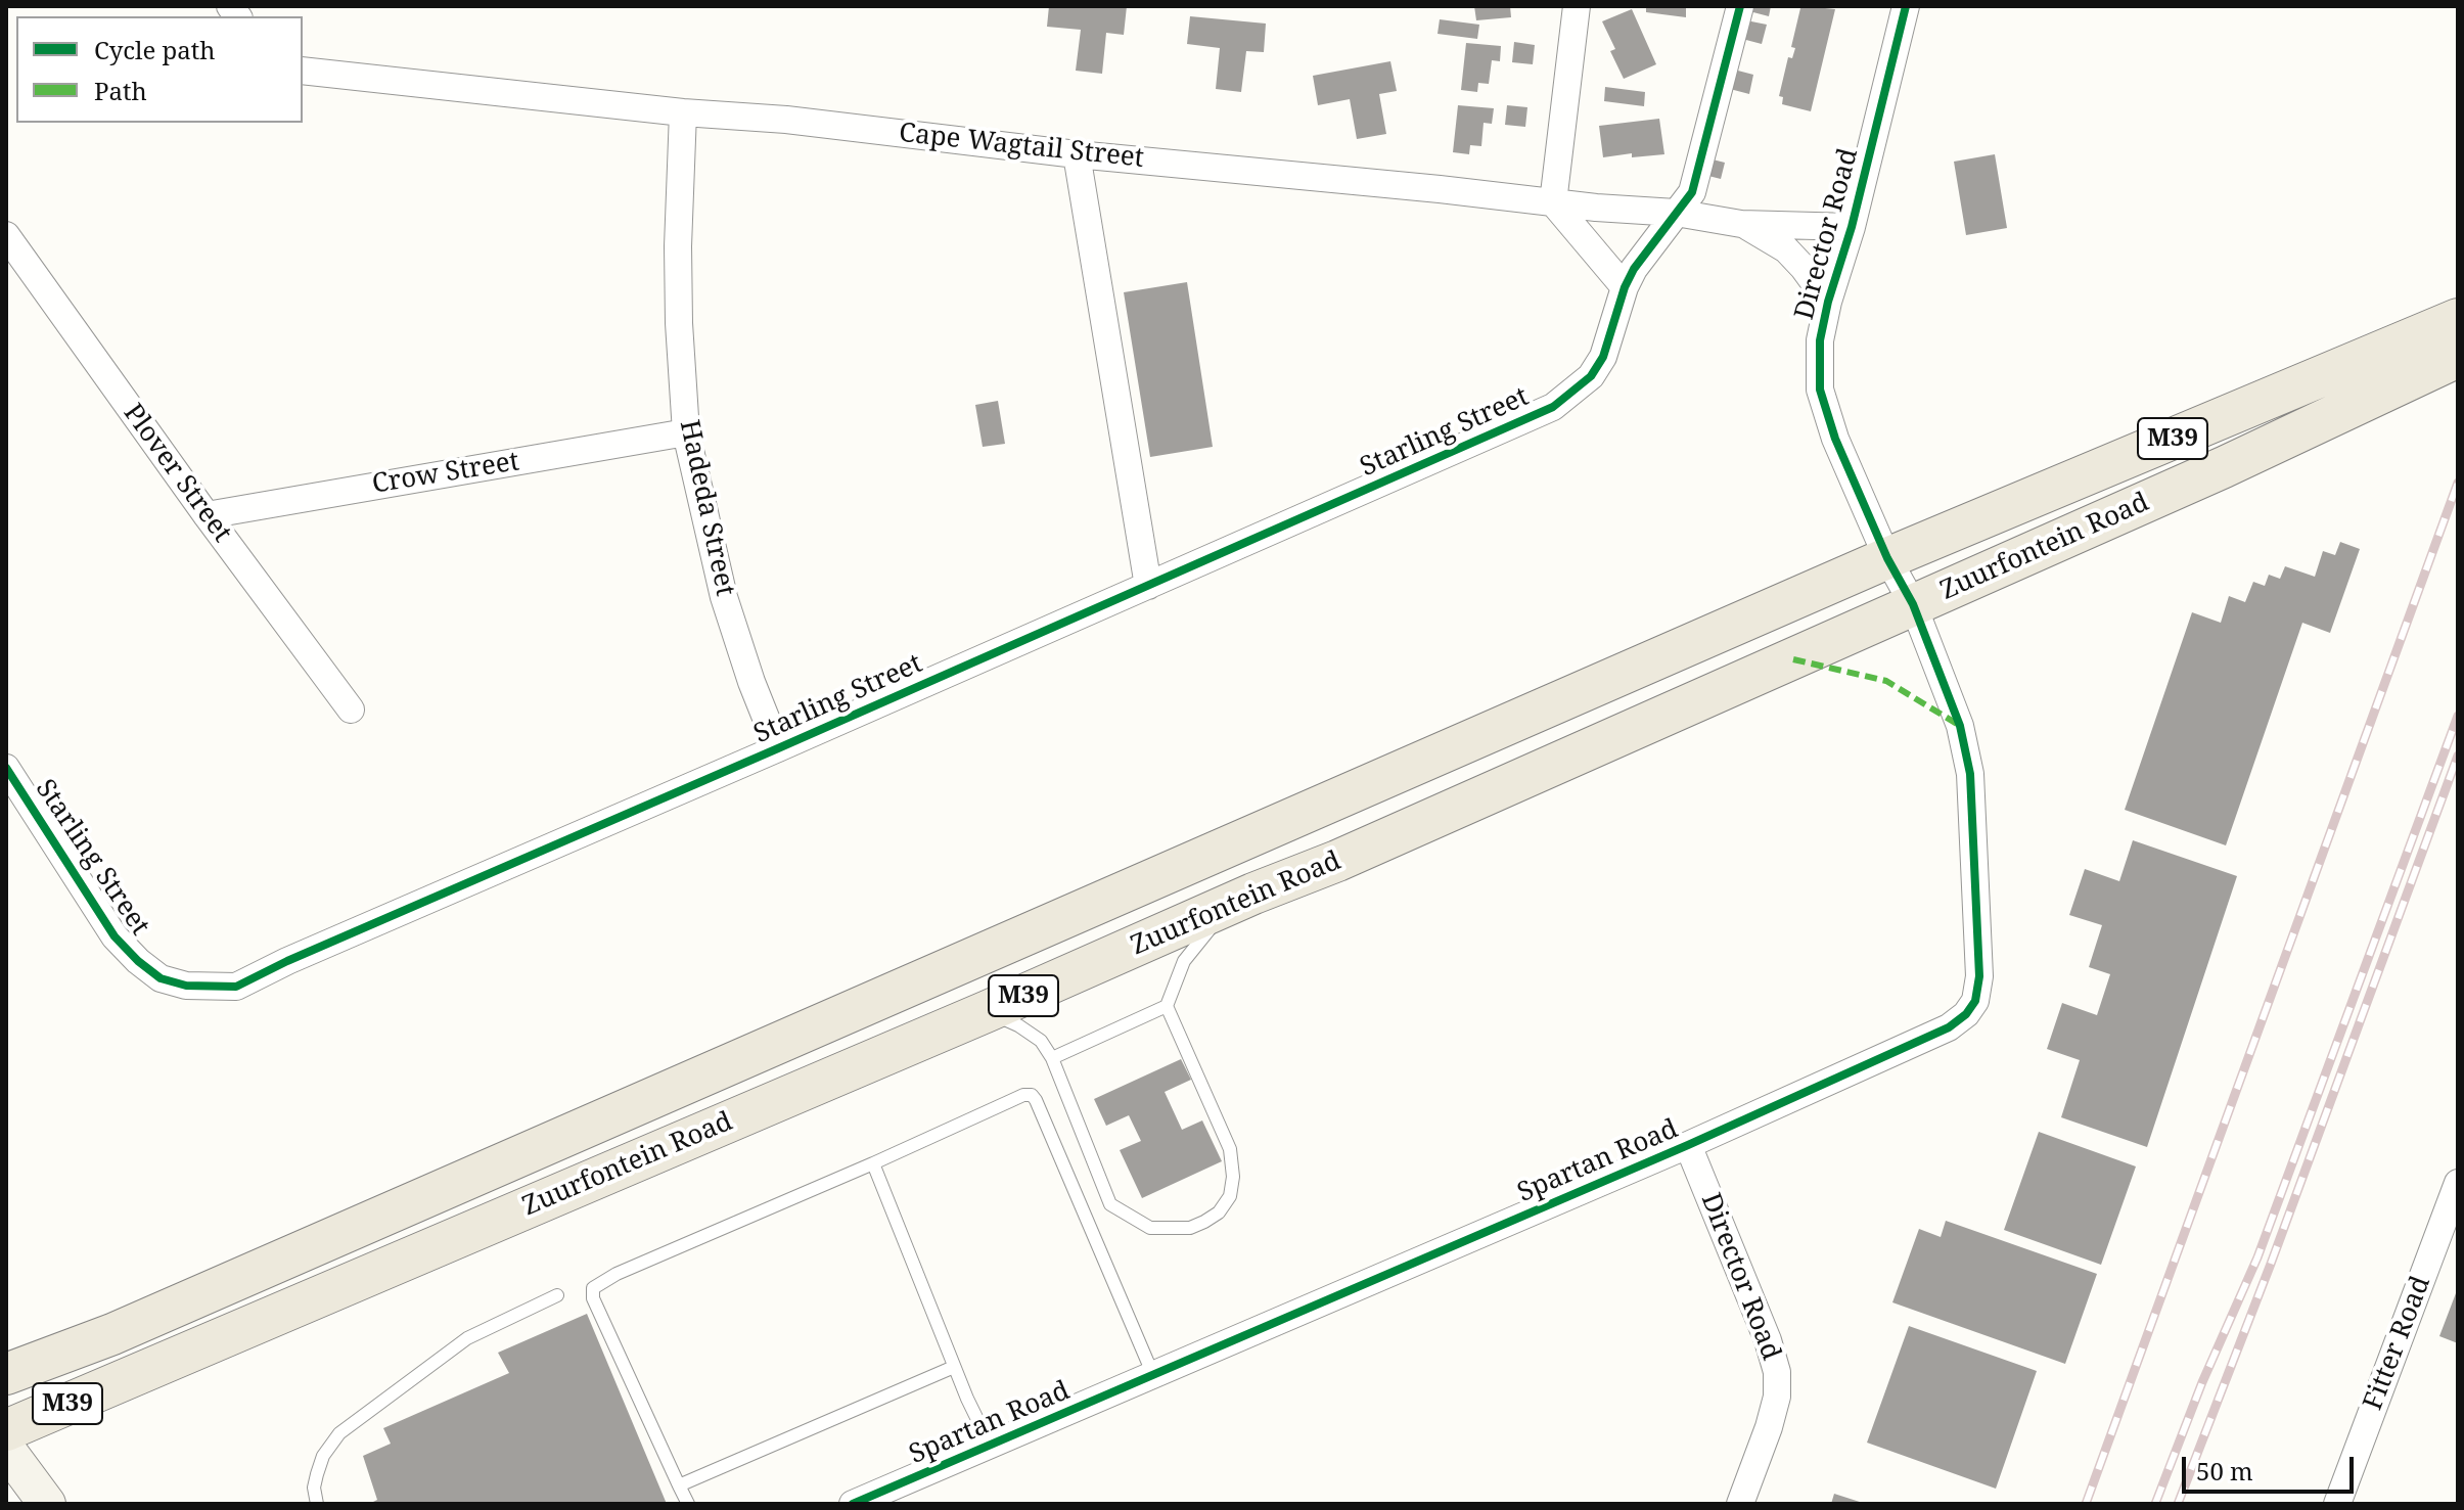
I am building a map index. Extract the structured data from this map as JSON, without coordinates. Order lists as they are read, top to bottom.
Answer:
{
  "streets": {
    "main road": ["M39", "Zuurfontein Road"],
    "street": [
      "Cape Wagtail Street",
      "Director Road",
      "Starling Street",
      "Plover Street",
      "Crow Street",
      "Hadeda Street",
      "Spartan Road",
      "Fitter Road"
    ]
  },
  "crossings": [
    ["Cape Wagtail Street", "Starling Street"],
    ["Cape Wagtail Street", "Hadeda Street"],
    ["Director Road", "Zuurfontein Road"],
    ["Director Road", "Spartan Road"],
    ["Starling Street", "Hadeda Street"],
    ["Plover Street", "Crow Street"],
    ["Crow Street", "Hadeda Street"],
    ["Zuurfontein Road", "Spartan Road"]
  ],
  "legend": ["Cycle path", "Path"],
  "scale_bar": "50 m"
}
